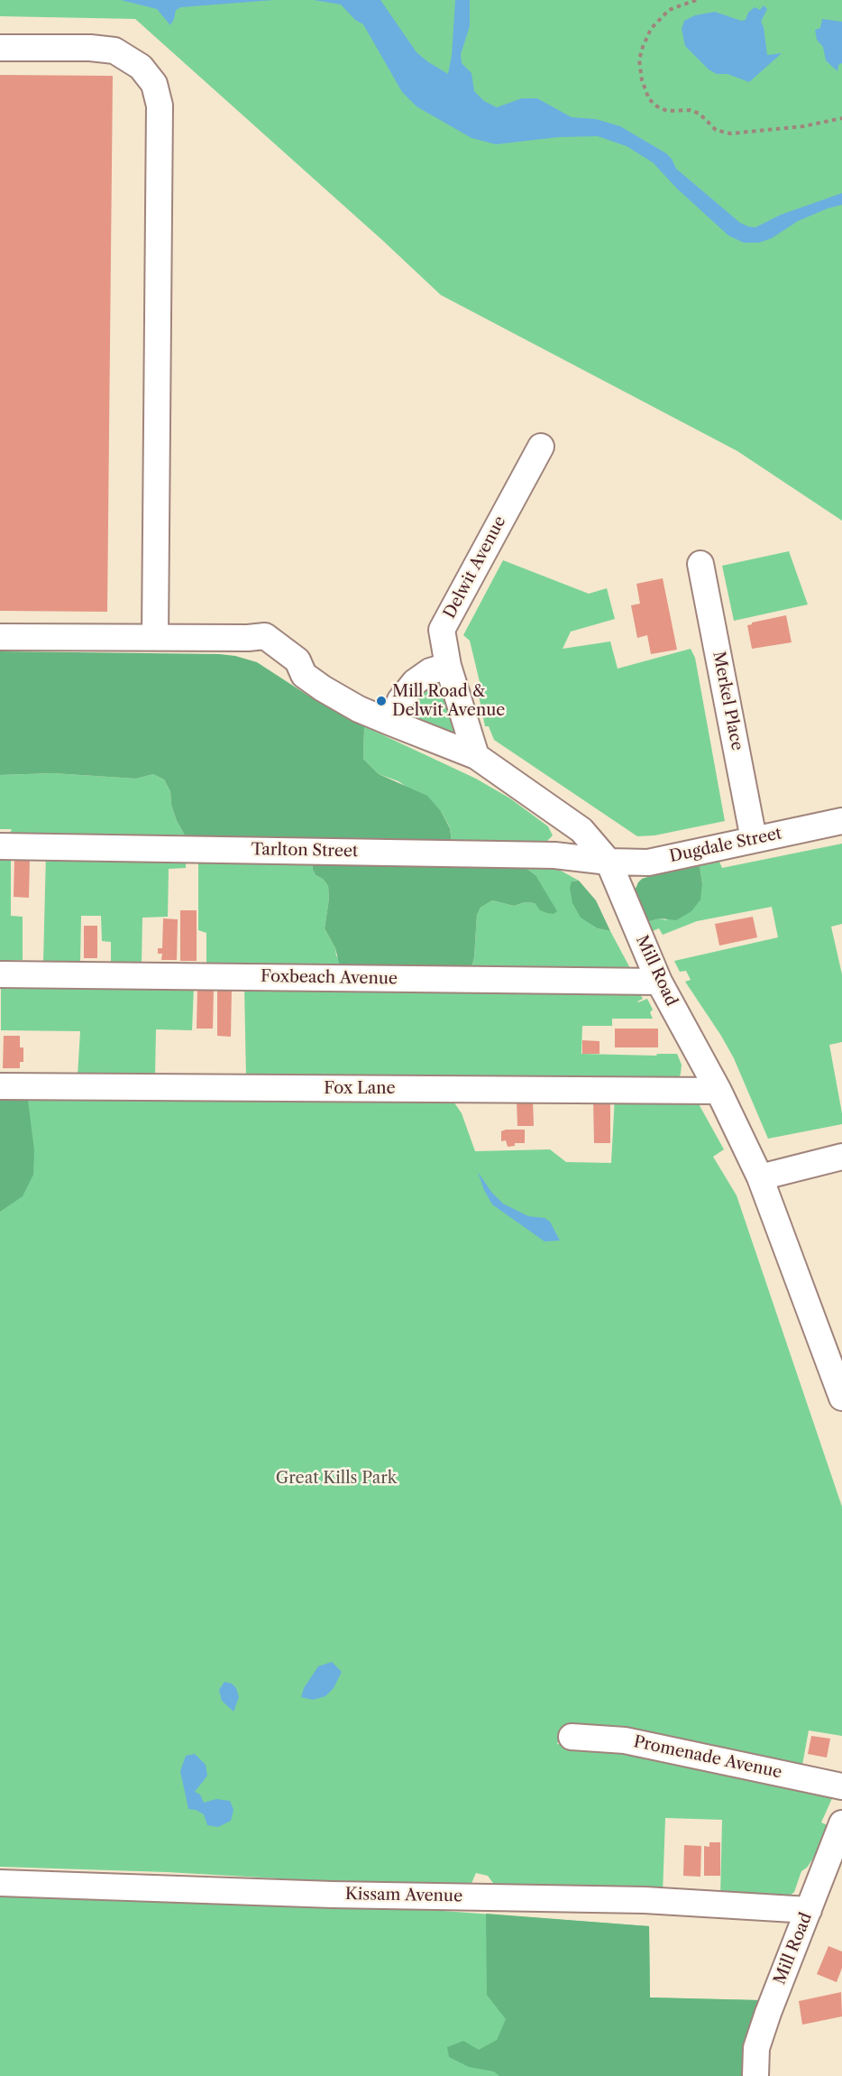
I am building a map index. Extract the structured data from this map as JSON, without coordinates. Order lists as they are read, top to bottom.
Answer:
{
  "streets": {
    "street": [
      "Delwit Avenue",
      "Merkel Place",
      "Dugdale Street",
      "Tarlton Street",
      "Mill Road",
      "Foxbeach Avenue",
      "Fox Lane",
      "Promenade Avenue",
      "Kissam Avenue"
    ]
  },
  "crossings": [
    ["Delwit Avenue", "Mill Road"],
    ["Merkel Place", "Dugdale Street"],
    ["Dugdale Street", "Tarlton Street"],
    ["Dugdale Street", "Mill Road"],
    ["Tarlton Street", "Mill Road"],
    ["Mill Road", "Foxbeach Avenue"],
    ["Mill Road", "Fox Lane"],
    ["Mill Road", "Kissam Avenue"]
  ],
  "parks": ["Great Kills Park"],
  "places": ["Mill Road & Delwit Avenue"]
}
